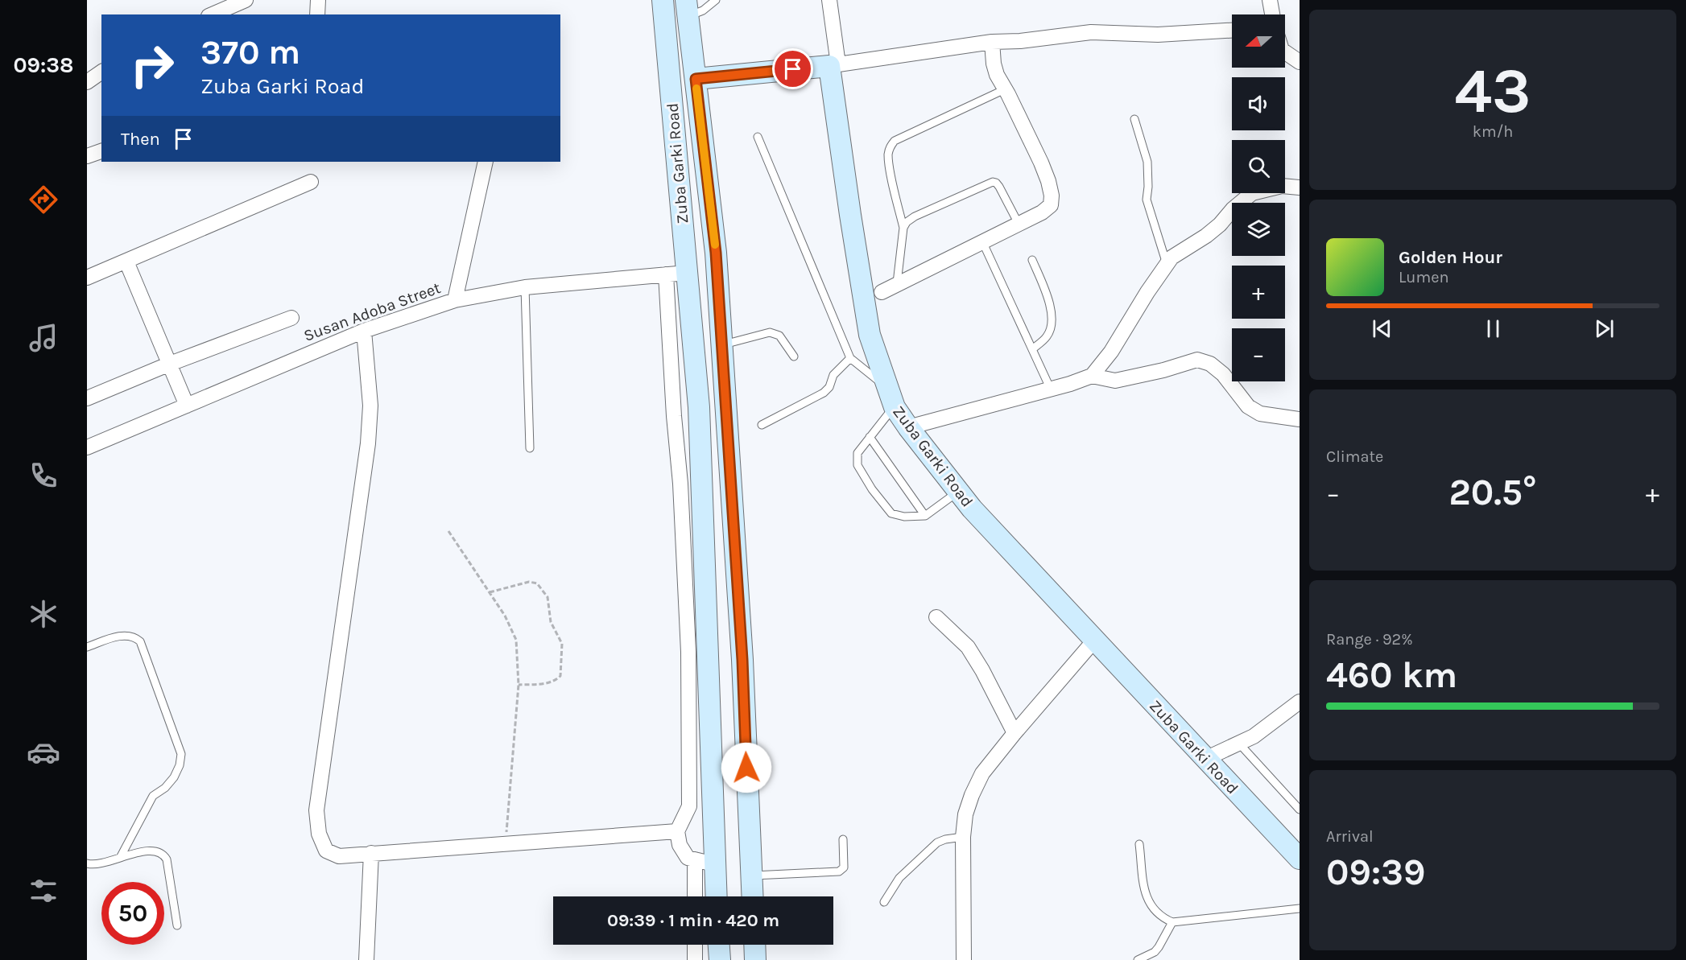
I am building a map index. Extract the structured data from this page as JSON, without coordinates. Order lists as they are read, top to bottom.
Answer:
{
  "streets": {
    "main road": ["Zuba Garki Road"],
    "street": ["Susan Adoba Street"]
  },
  "crossings": [
    ["Zuba Garki Road", "Susan Adoba Street"]
  ],
  "north": "left",
  "page": {
    "tabs": "09:38",
    "tile": [
      ["43", "km/h"],
      "Climate",
      ["Range · 92%", "460 km"],
      ["Arrival", "09:39"]
    ],
    "map_buttons": ["+", "−"],
    "turn": ["370 m", "Zuba Garki Road"],
    "then": "Then",
    "song": ["Golden Hour", "Lumen"],
    "heat": ["−", "20.5°", "+"],
    "limit": "50",
    "trip": "09:39 · 1 min · 420 m"
  }
}
